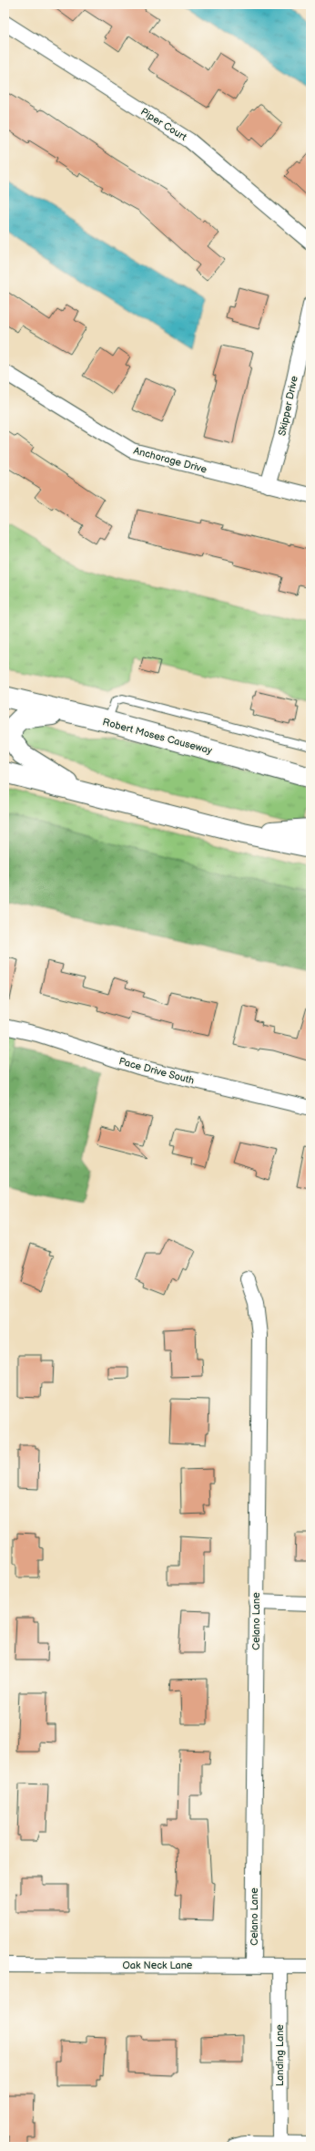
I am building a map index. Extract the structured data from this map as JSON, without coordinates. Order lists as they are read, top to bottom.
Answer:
{
  "streets": {
    "highway": ["Robert Moses Causeway"],
    "street": [
      "Piper Court",
      "Skipper Drive",
      "Anchorage Drive",
      "Pace Drive South",
      "Celano Lane",
      "Oak Neck Lane",
      "Landing Lane"
    ]
  },
  "crossings": [
    ["Skipper Drive", "Anchorage Drive"],
    ["Celano Lane", "Oak Neck Lane"],
    ["Oak Neck Lane", "Landing Lane"]
  ]
}
